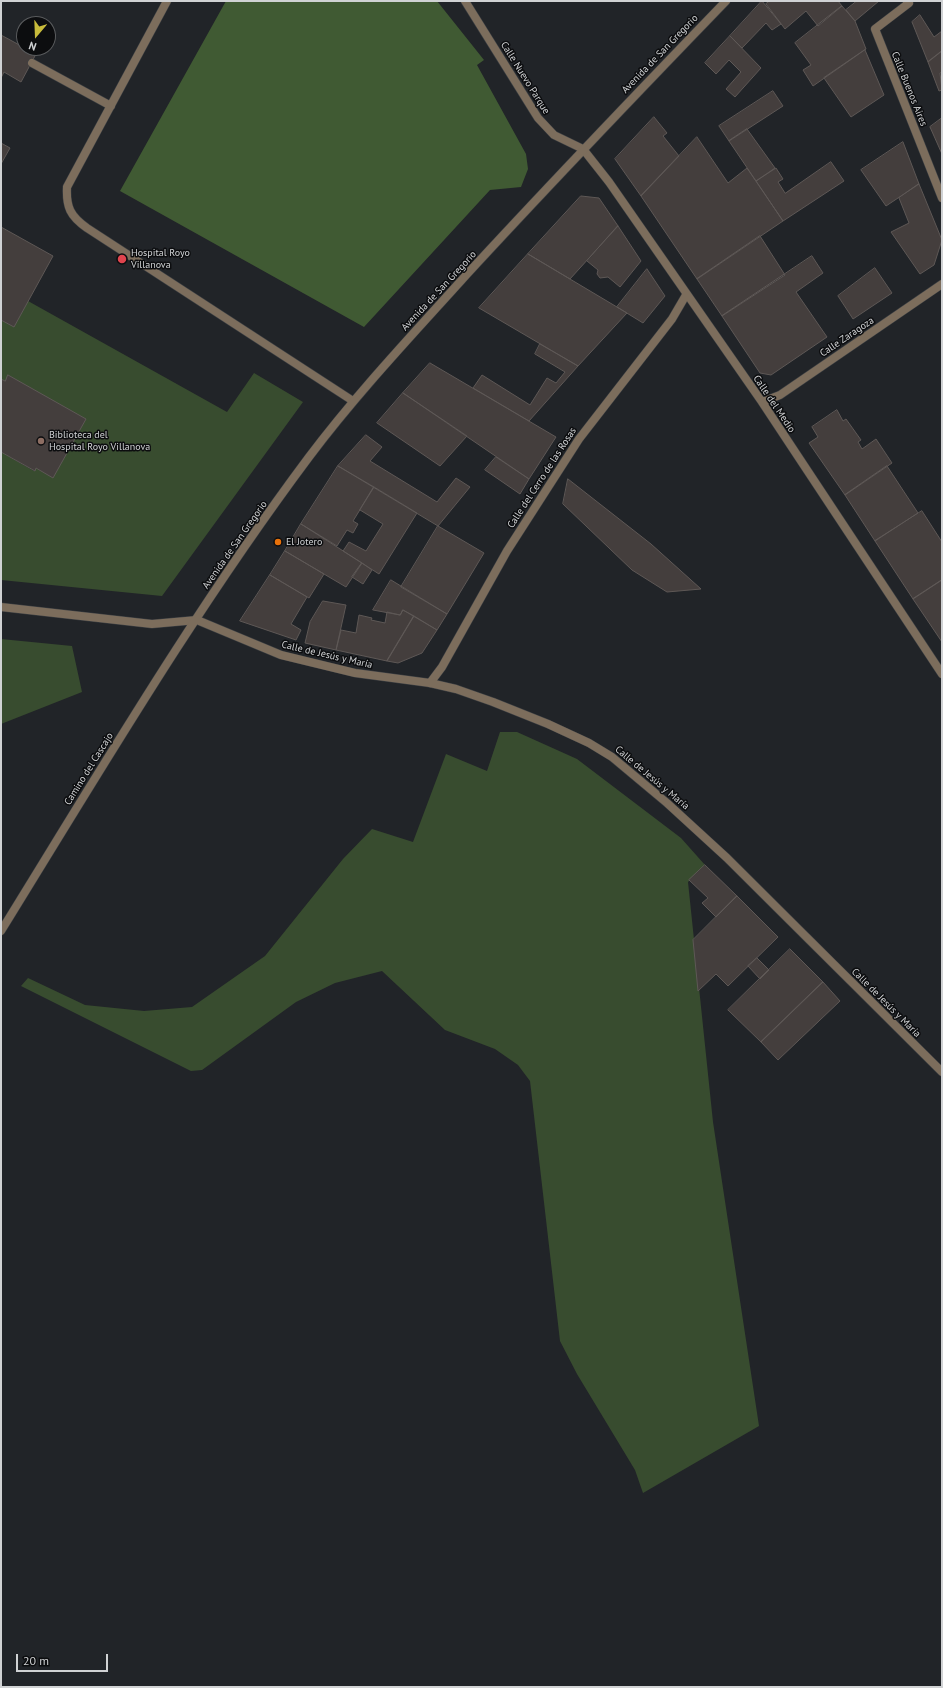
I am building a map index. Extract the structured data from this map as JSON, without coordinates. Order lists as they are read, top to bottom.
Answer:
{
  "streets": {
    "street": [
      "Avenida de San Gregorio",
      "Calle Nuevo Parque",
      "Calle Buenos Aires",
      "Calle Zaragoza",
      "Calle del Medio",
      "Calle del Cerro de las Rosas",
      "Calle de Jesús y María",
      "Camino del Cascajo"
    ]
  },
  "crossings": [
    ["Avenida de San Gregorio", "Calle Nuevo Parque"],
    ["Avenida de San Gregorio", "Calle del Medio"],
    ["Avenida de San Gregorio", "Calle de Jesús y María"],
    ["Avenida de San Gregorio", "Camino del Cascajo"],
    ["Calle Nuevo Parque", "Calle del Medio"],
    ["Calle Zaragoza", "Calle del Medio"],
    ["Calle del Medio", "Calle del Cerro de las Rosas"],
    ["Calle del Cerro de las Rosas", "Calle de Jesús y María"],
    ["Calle de Jesús y María", "Camino del Cascajo"]
  ],
  "places": ["Hospital Royo Villanova", "Biblioteca del Hospital Royo Villanova", "El Jotero"],
  "scale_bar": "20 m",
  "north": "bottom"
}
